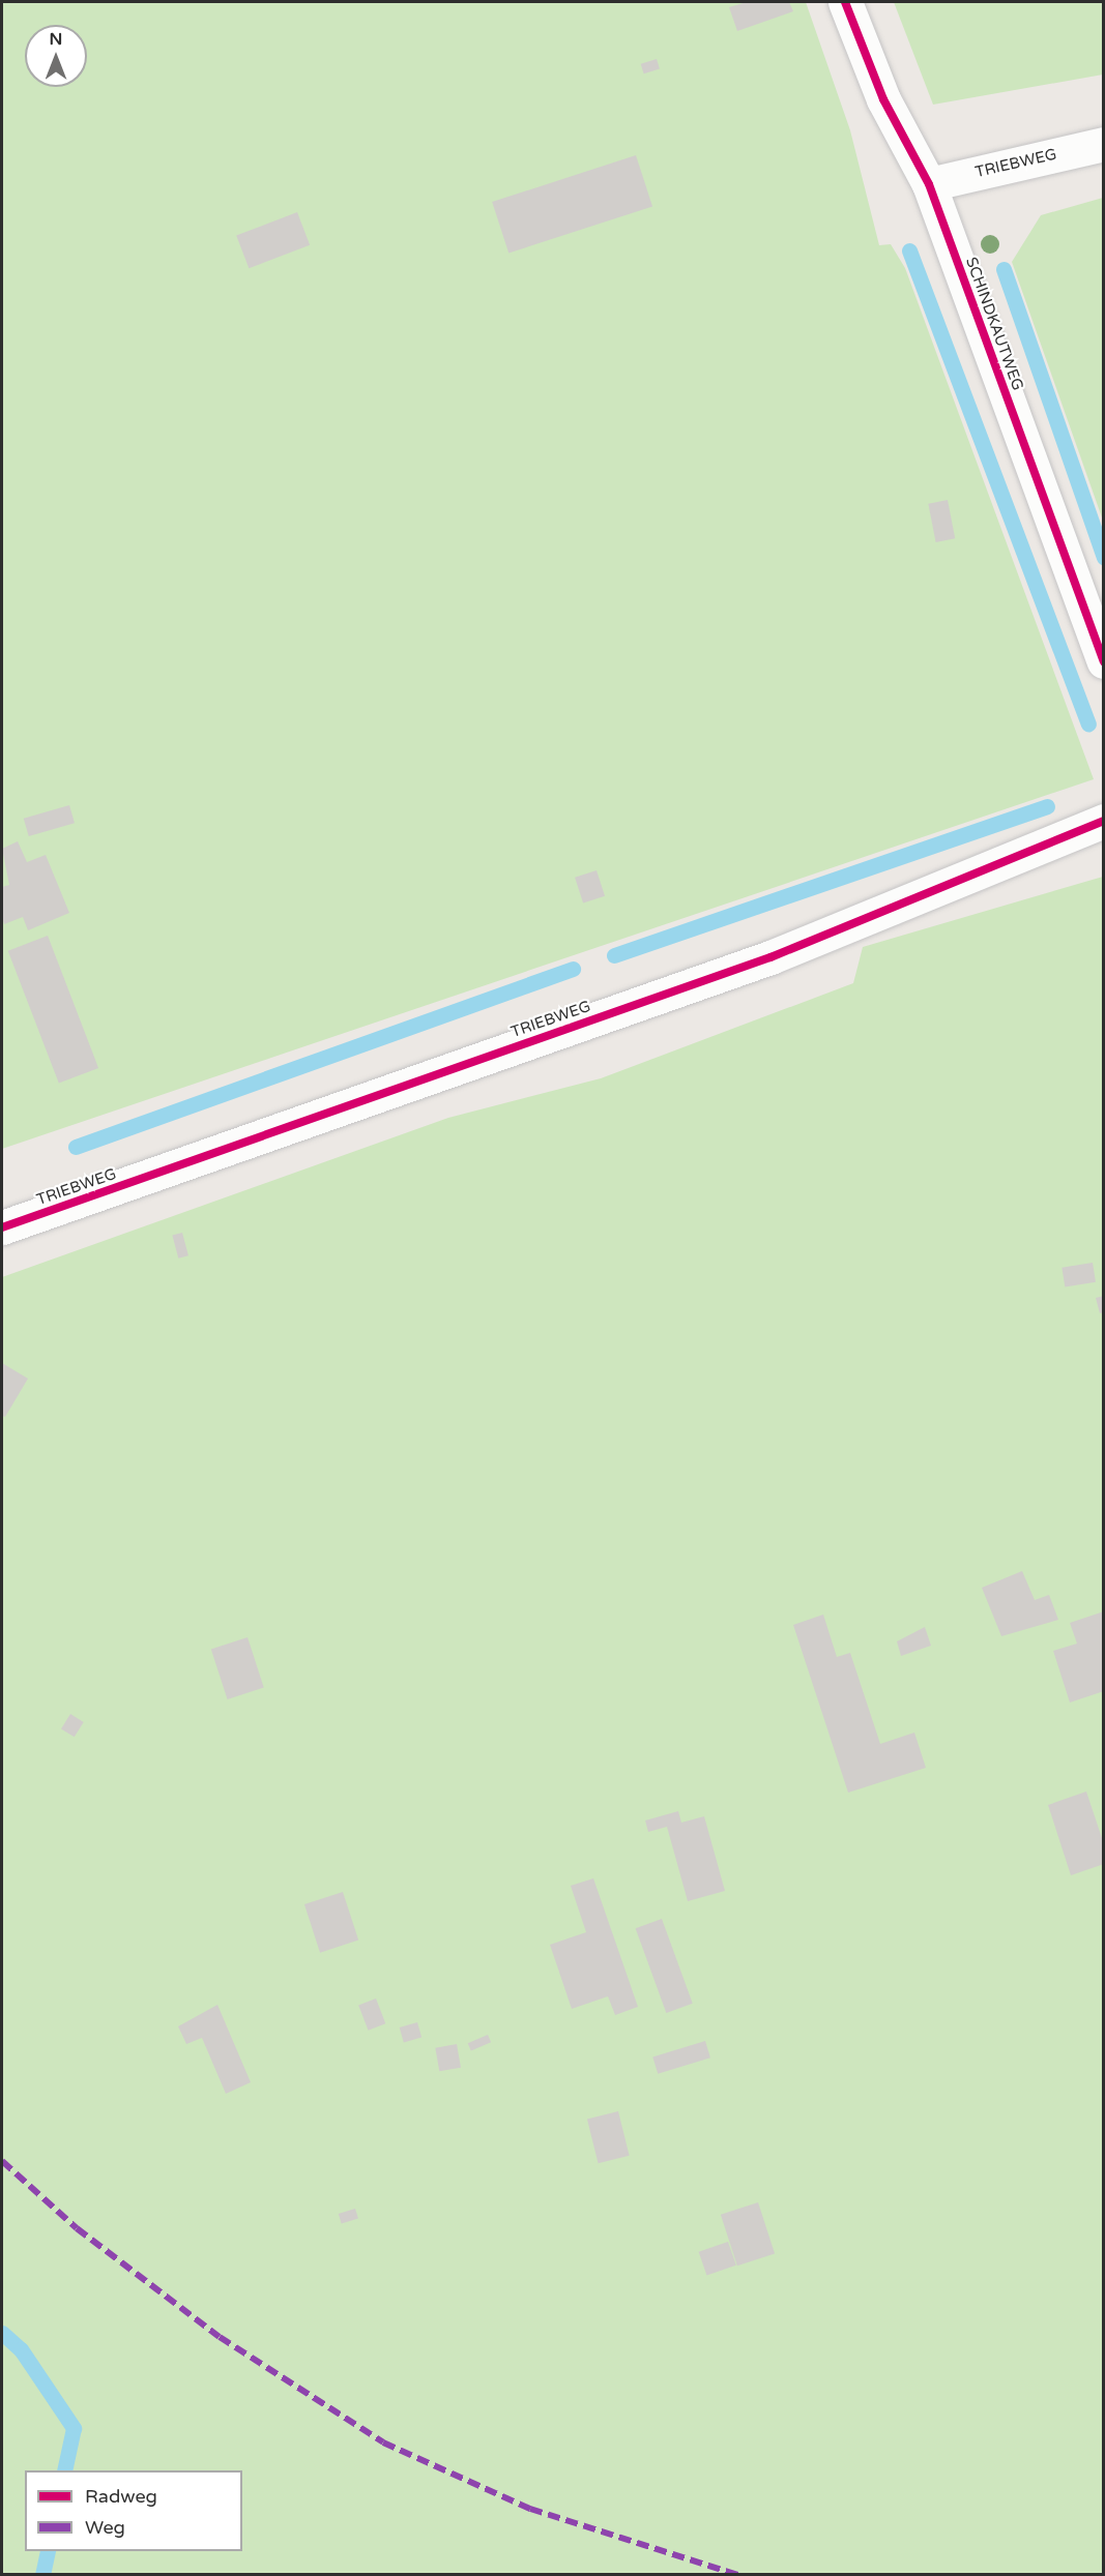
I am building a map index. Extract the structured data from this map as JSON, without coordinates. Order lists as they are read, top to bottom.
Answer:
{
  "streets": {
    "street": ["TRIEBWEG", "SCHINDKAUTWEG"]
  },
  "crossings": [
    ["TRIEBWEG", "SCHINDKAUTWEG"]
  ],
  "legend": ["Radweg", "Weg"],
  "north": "top"
}
